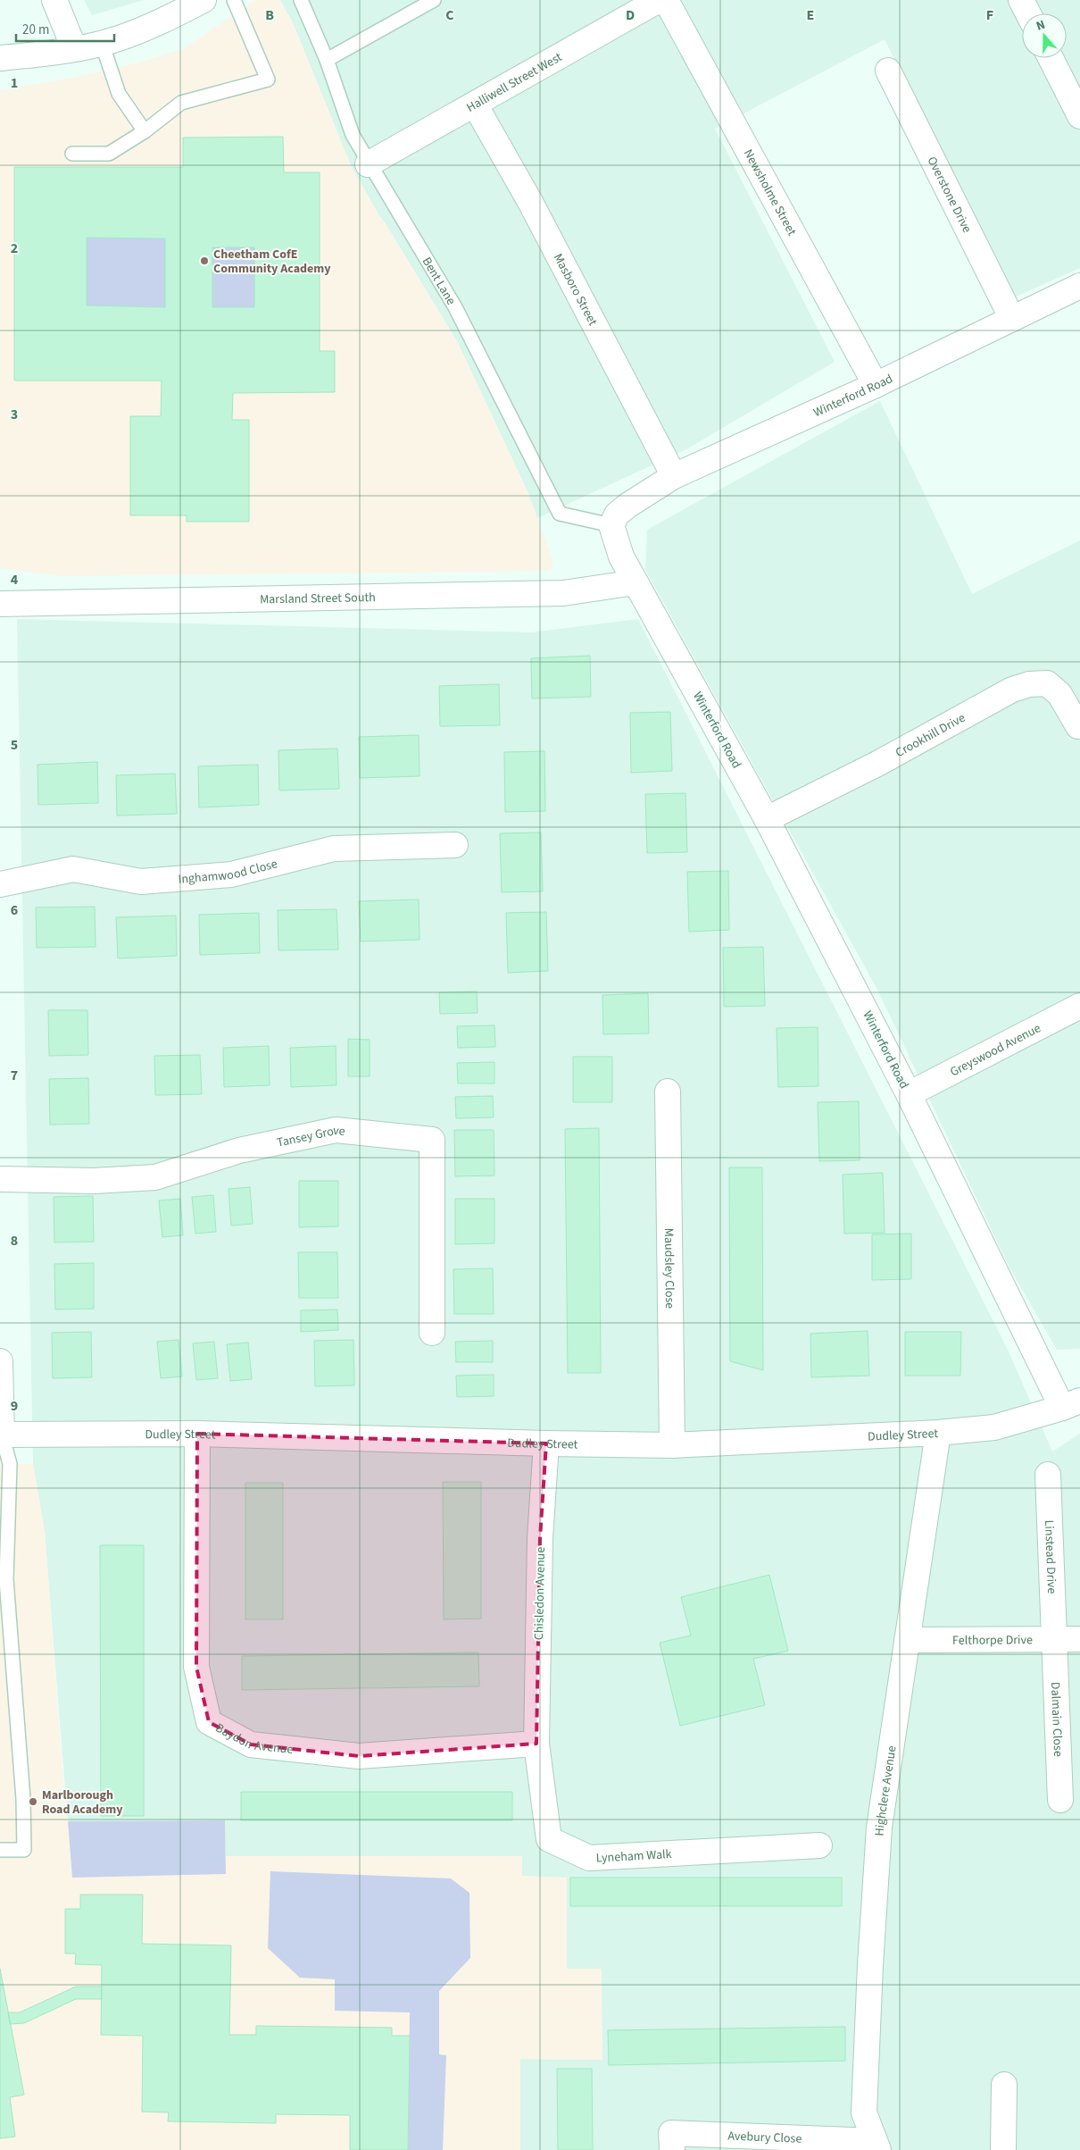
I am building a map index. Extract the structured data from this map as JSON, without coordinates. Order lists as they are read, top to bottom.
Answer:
{
  "streets": {
    "street": [
      "Halliwell Street West",
      "Newsholme Street",
      "Overstone Drive",
      "Masboro Street",
      "Winterford Road",
      "Marsland Street South",
      "Crookhill Drive",
      "Inghamwood Close",
      "Greyswood Avenue",
      "Tansey Grove",
      "Maudsley Close",
      "Dudley Street",
      "Linstead Drive",
      "Chisledon Avenue",
      "Felthorpe Drive",
      "Dalmain Close",
      "Baydon Avenue",
      "Highclere Avenue",
      "Lyneham Walk",
      "Avebury Close"
    ],
    "lane": ["Bent Lane"]
  },
  "crossings": [
    ["Halliwell Street West", "Bent Lane"],
    ["Halliwell Street West", "Masboro Street"],
    ["Newsholme Street", "Winterford Road"],
    ["Overstone Drive", "Winterford Road"],
    ["Bent Lane", "Winterford Road"],
    ["Masboro Street", "Winterford Road"],
    ["Winterford Road", "Marsland Street South"],
    ["Winterford Road", "Crookhill Drive"],
    ["Winterford Road", "Greyswood Avenue"],
    ["Winterford Road", "Dudley Street"],
    ["Maudsley Close", "Dudley Street"],
    ["Dudley Street", "Chisledon Avenue"],
    ["Dudley Street", "Baydon Avenue"],
    ["Dudley Street", "Highclere Avenue"],
    ["Linstead Drive", "Felthorpe Drive"],
    ["Linstead Drive", "Dalmain Close"],
    ["Chisledon Avenue", "Baydon Avenue"],
    ["Chisledon Avenue", "Lyneham Walk"],
    ["Felthorpe Drive", "Dalmain Close"],
    ["Felthorpe Drive", "Highclere Avenue"],
    ["Baydon Avenue", "Lyneham Walk"],
    ["Highclere Avenue", "Avebury Close"]
  ],
  "places": ["Cheetham CofE Community Academy", "Marlborough Road Academy"],
  "scale_bar": "20 m",
  "north": "top",
  "grid": {
    "columns": [
      "B",
      "C",
      "D",
      "E",
      "F"
    ],
    "rows": [
      "1",
      "2",
      "3",
      "4",
      "5",
      "6",
      "7",
      "8",
      "9"
    ]
  }
}
